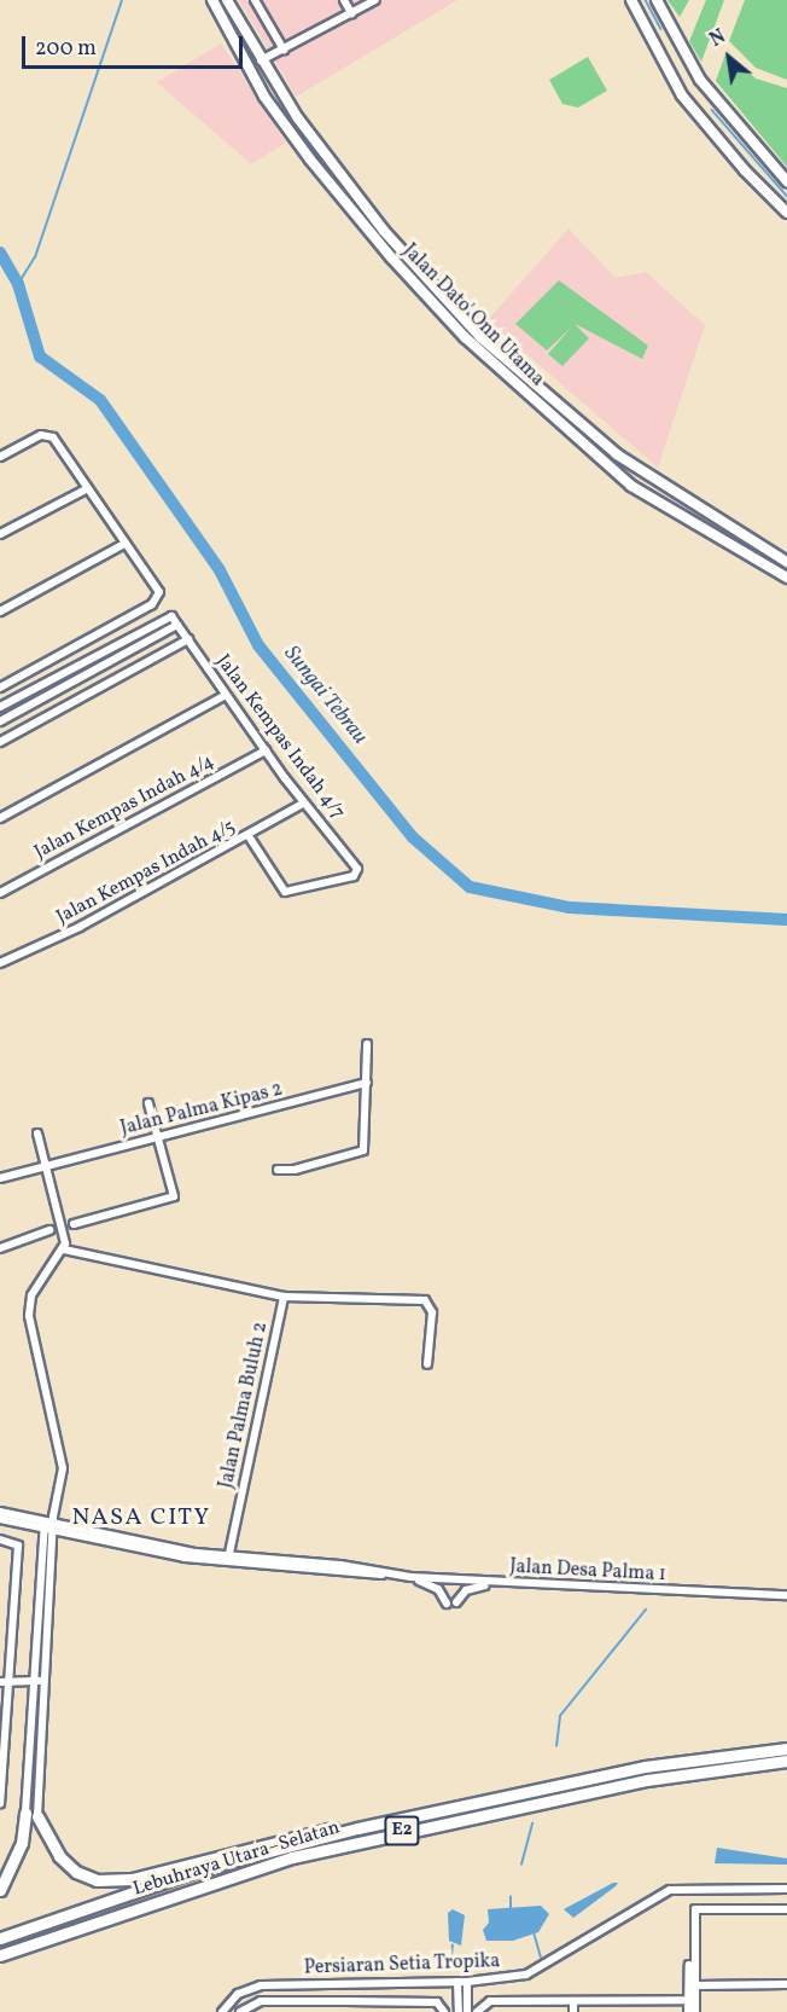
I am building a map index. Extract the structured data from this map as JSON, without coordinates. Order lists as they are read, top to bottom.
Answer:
{
  "streets": {
    "highway": ["E2", "Lebuhraya Utara–Selatan"],
    "main road": ["Jalan Dato' Onn Utama"],
    "street": [
      "Jalan Kempas Indah 4/7",
      "Jalan Kempas Indah 4/4",
      "Jalan Kempas Indah 4/5",
      "Jalan Palma Kipas 2",
      "Jalan Palma Buluh 2",
      "Jalan Desa Palma 1",
      "Persiaran Setia Tropika"
    ]
  },
  "crossings": [
    ["Jalan Kempas Indah 4/7", "Jalan Kempas Indah 4/4"],
    ["Jalan Kempas Indah 4/7", "Jalan Kempas Indah 4/5"],
    ["Jalan Palma Buluh 2", "Jalan Desa Palma 1"]
  ],
  "districts": ["NASA CITY"],
  "water": ["Sungai Tebrau"],
  "scale_bar": "200 m",
  "north": "top left"
}
